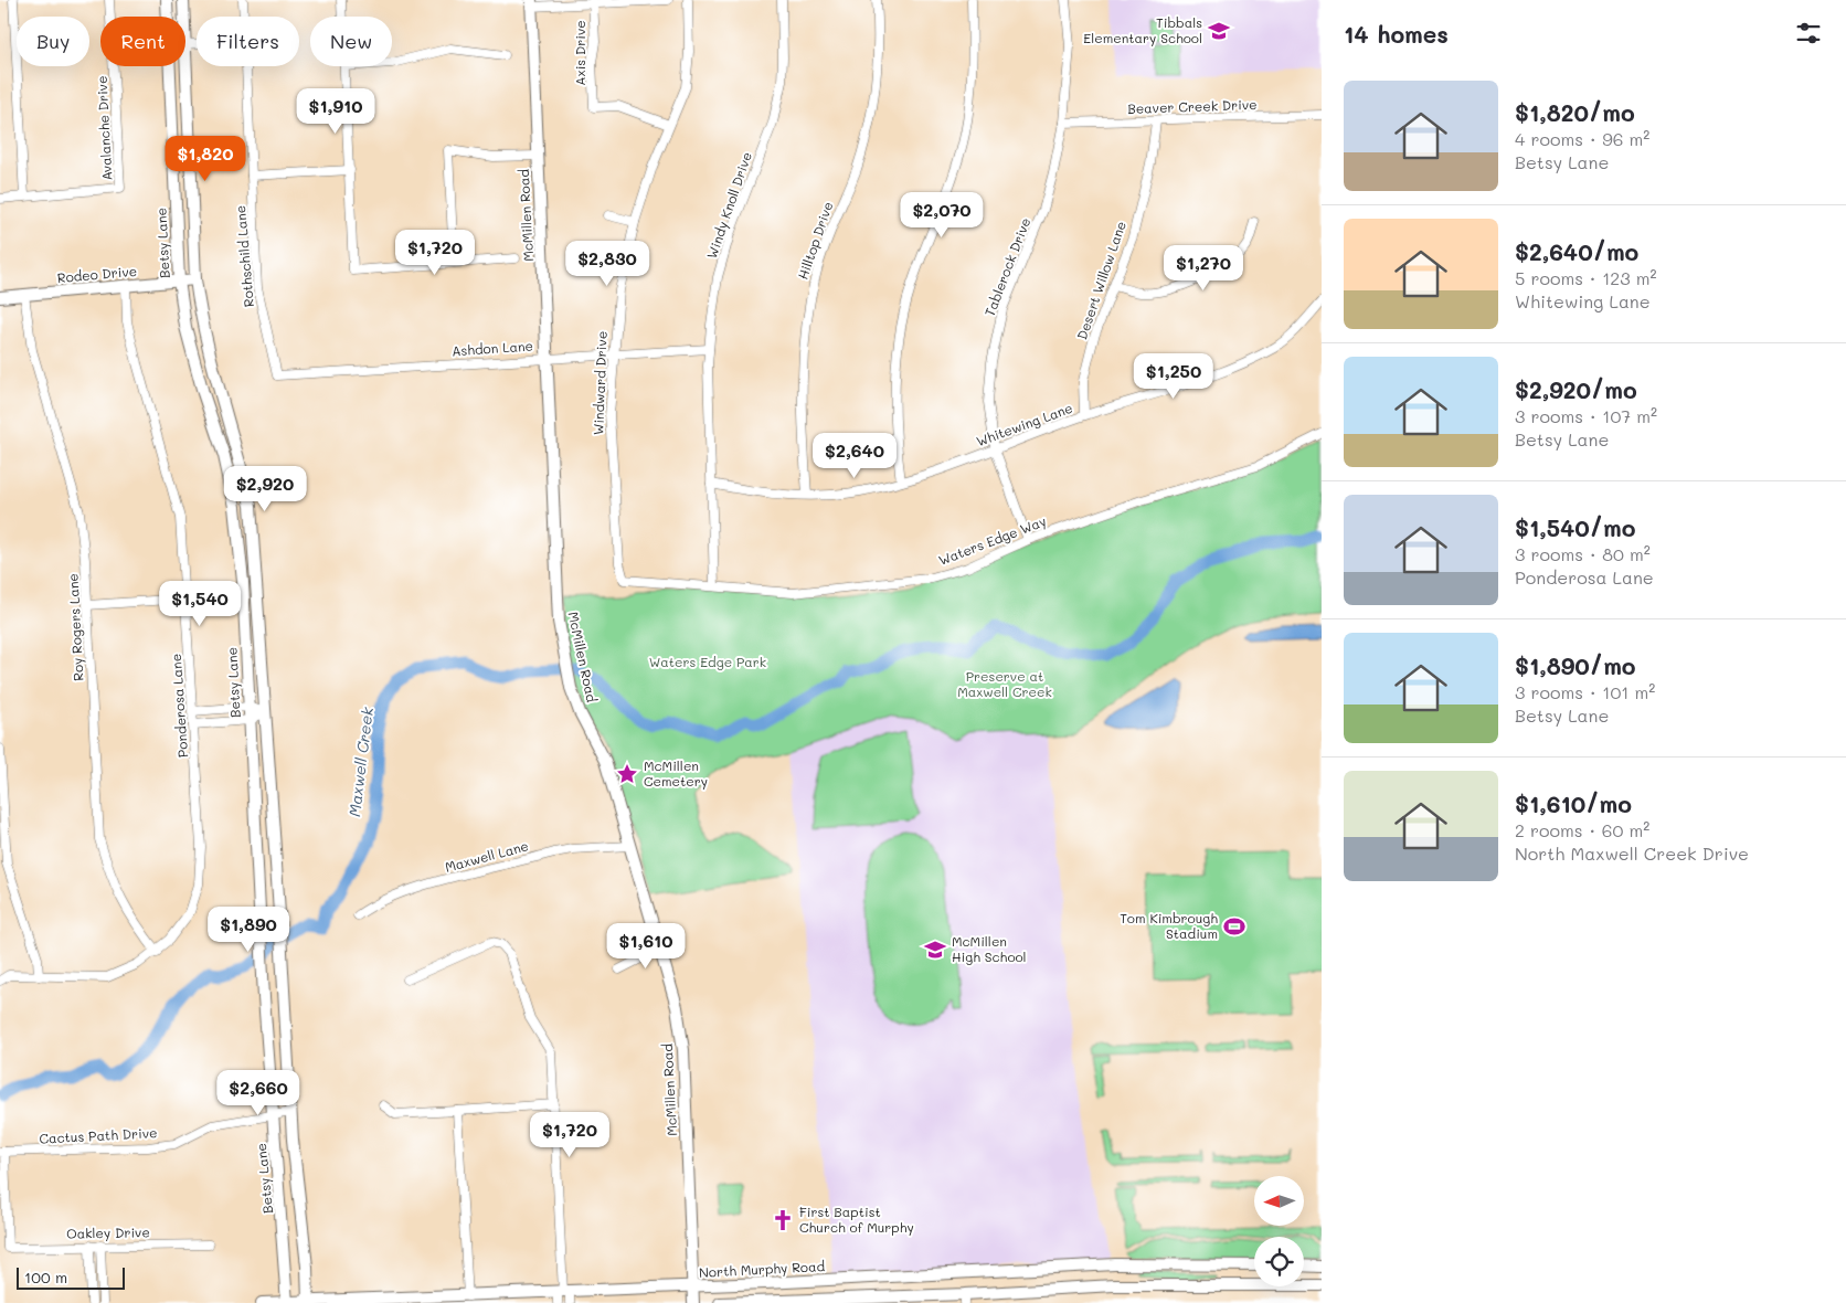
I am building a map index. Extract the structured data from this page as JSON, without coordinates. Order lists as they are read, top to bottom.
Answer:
{
  "streets": {
    "main road": [
      "McMillen Road",
      "Betsy Lane",
      "Rodeo Drive",
      "North Murphy Road"
    ],
    "street": [
      "Axis Drive",
      "Beaver Creek Drive",
      "Avalanche Drive",
      "Windy Knoll Drive",
      "Hilltop Drive",
      "Rothschild Lane",
      "Tablerock Drive",
      "Desert Willow Lane",
      "Ashdon Lane",
      "Windward Drive",
      "Whitewing Lane",
      "Waters Edge Way",
      "Roy Rogers Lane",
      "Ponderosa Lane",
      "Maxwell Lane",
      "Cactus Path Drive",
      "Oakley Drive"
    ]
  },
  "crossings": [
    ["Axis Drive", "Windward Drive"],
    ["Beaver Creek Drive", "Tablerock Drive"],
    ["Beaver Creek Drive", "Desert Willow Lane"],
    ["Windy Knoll Drive", "Ashdon Lane"],
    ["Windy Knoll Drive", "Whitewing Lane"],
    ["Windy Knoll Drive", "Waters Edge Way"],
    ["McMillen Road", "Ashdon Lane"],
    ["McMillen Road", "Maxwell Lane"],
    ["McMillen Road", "North Murphy Road"],
    ["Hilltop Drive", "Whitewing Lane"],
    ["Betsy Lane", "Rodeo Drive"],
    ["Betsy Lane", "Cactus Path Drive"],
    ["Betsy Lane", "North Murphy Road"],
    ["Rothschild Lane", "Ashdon Lane"],
    ["Tablerock Drive", "Whitewing Lane"],
    ["Tablerock Drive", "Waters Edge Way"],
    ["Rodeo Drive", "Roy Rogers Lane"],
    ["Rodeo Drive", "Ponderosa Lane"],
    ["Desert Willow Lane", "Whitewing Lane"],
    ["Ashdon Lane", "Windward Drive"],
    ["Windward Drive", "Waters Edge Way"],
    ["Roy Rogers Lane", "Ponderosa Lane"],
    ["Cactus Path Drive", "Oakley Drive"]
  ],
  "water": ["Maxwell Creek"],
  "parks": ["Waters Edge Park", "Preserve at Maxwell Creek"],
  "places": {
    "school or university": ["Tibbals Elementary School", "McMillen High School"],
    "place": ["McMillen Cemetery"],
    "sports": ["Tom Kimbrough Stadium"],
    "church": ["First Baptist Church of Murphy"]
  },
  "scale_bar": "100 m",
  "north": "left",
  "page": {
    "heading": "14 homes",
    "chip": [
      "Buy",
      "Rent",
      "Filters",
      "New"
    ],
    "list": [
      {
        "name": "$1,820/mo",
        "note": "4 rooms · 96 m² · Betsy Lane"
      },
      {
        "name": "$2,640/mo",
        "note": "5 rooms · 123 m² · Whitewing Lane"
      },
      {
        "name": "$2,920/mo",
        "note": "3 rooms · 107 m² · Betsy Lane"
      },
      {
        "name": "$1,540/mo",
        "note": "3 rooms · 80 m² · Ponderosa Lane"
      },
      {
        "name": "$1,890/mo",
        "note": "3 rooms · 101 m² · Betsy Lane"
      },
      {
        "name": "$1,610/mo",
        "note": "2 rooms · 60 m² · North Maxwell Creek Drive"
      }
    ],
    "price": [
      "$1,910",
      "$1,820",
      "$2,070",
      "$1,720",
      "$2,830",
      "$1,270",
      "$1,250",
      "$2,640",
      "$2,920",
      "$1,540",
      "$1,890",
      "$1,610",
      "$2,660",
      "$1,720"
    ],
    "scale": "100 m"
  }
}
